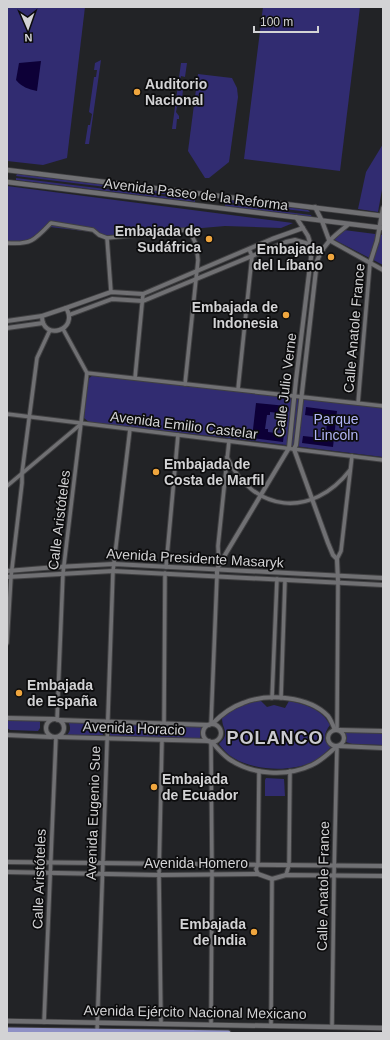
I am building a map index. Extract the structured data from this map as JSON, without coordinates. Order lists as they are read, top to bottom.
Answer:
{
  "streets": {
    "main road": ["Avenida Paseo de la Reforma", "Avenida Ejército Nacional Mexicano"],
    "street": [
      "Calle Anatole France",
      "Calle Julio Verne",
      "Avenida Emilio Castelar",
      "Calle Aristóteles",
      "Avenida Presidente Masaryk",
      "Avenida Horacio",
      "Avenida Eugenio Sue",
      "Avenida Homero"
    ]
  },
  "crossings": [
    ["Avenida Paseo de la Reforma", "Calle Anatole France"],
    ["Avenida Paseo de la Reforma", "Calle Julio Verne"],
    ["Calle Anatole France", "Avenida Homero"],
    ["Calle Anatole France", "Avenida Ejército Nacional Mexicano"],
    ["Calle Julio Verne", "Avenida Emilio Castelar"],
    ["Calle Julio Verne", "Avenida Presidente Masaryk"],
    ["Avenida Emilio Castelar", "Calle Aristóteles"],
    ["Avenida Emilio Castelar", "Avenida Eugenio Sue"],
    ["Calle Aristóteles", "Avenida Presidente Masaryk"],
    ["Calle Aristóteles", "Avenida Horacio"],
    ["Calle Aristóteles", "Avenida Homero"],
    ["Calle Aristóteles", "Avenida Ejército Nacional Mexicano"],
    ["Avenida Presidente Masaryk", "Avenida Eugenio Sue"],
    ["Avenida Horacio", "Avenida Eugenio Sue"],
    ["Avenida Eugenio Sue", "Avenida Homero"],
    ["Avenida Eugenio Sue", "Avenida Ejército Nacional Mexicano"]
  ],
  "districts": ["POLANCO"],
  "parks": ["Parque Lincoln"],
  "places": [
    "Auditorio Nacional",
    "Embajada de Sudáfrica",
    "Embajada del Líbano",
    "Embajada de Indonesia",
    "Embajada de Costa de Marfil",
    "Embajada de España",
    "Embajada de Ecuador",
    "Embajada de India"
  ],
  "scale_bar": "100 m",
  "north": "bottom"
}
